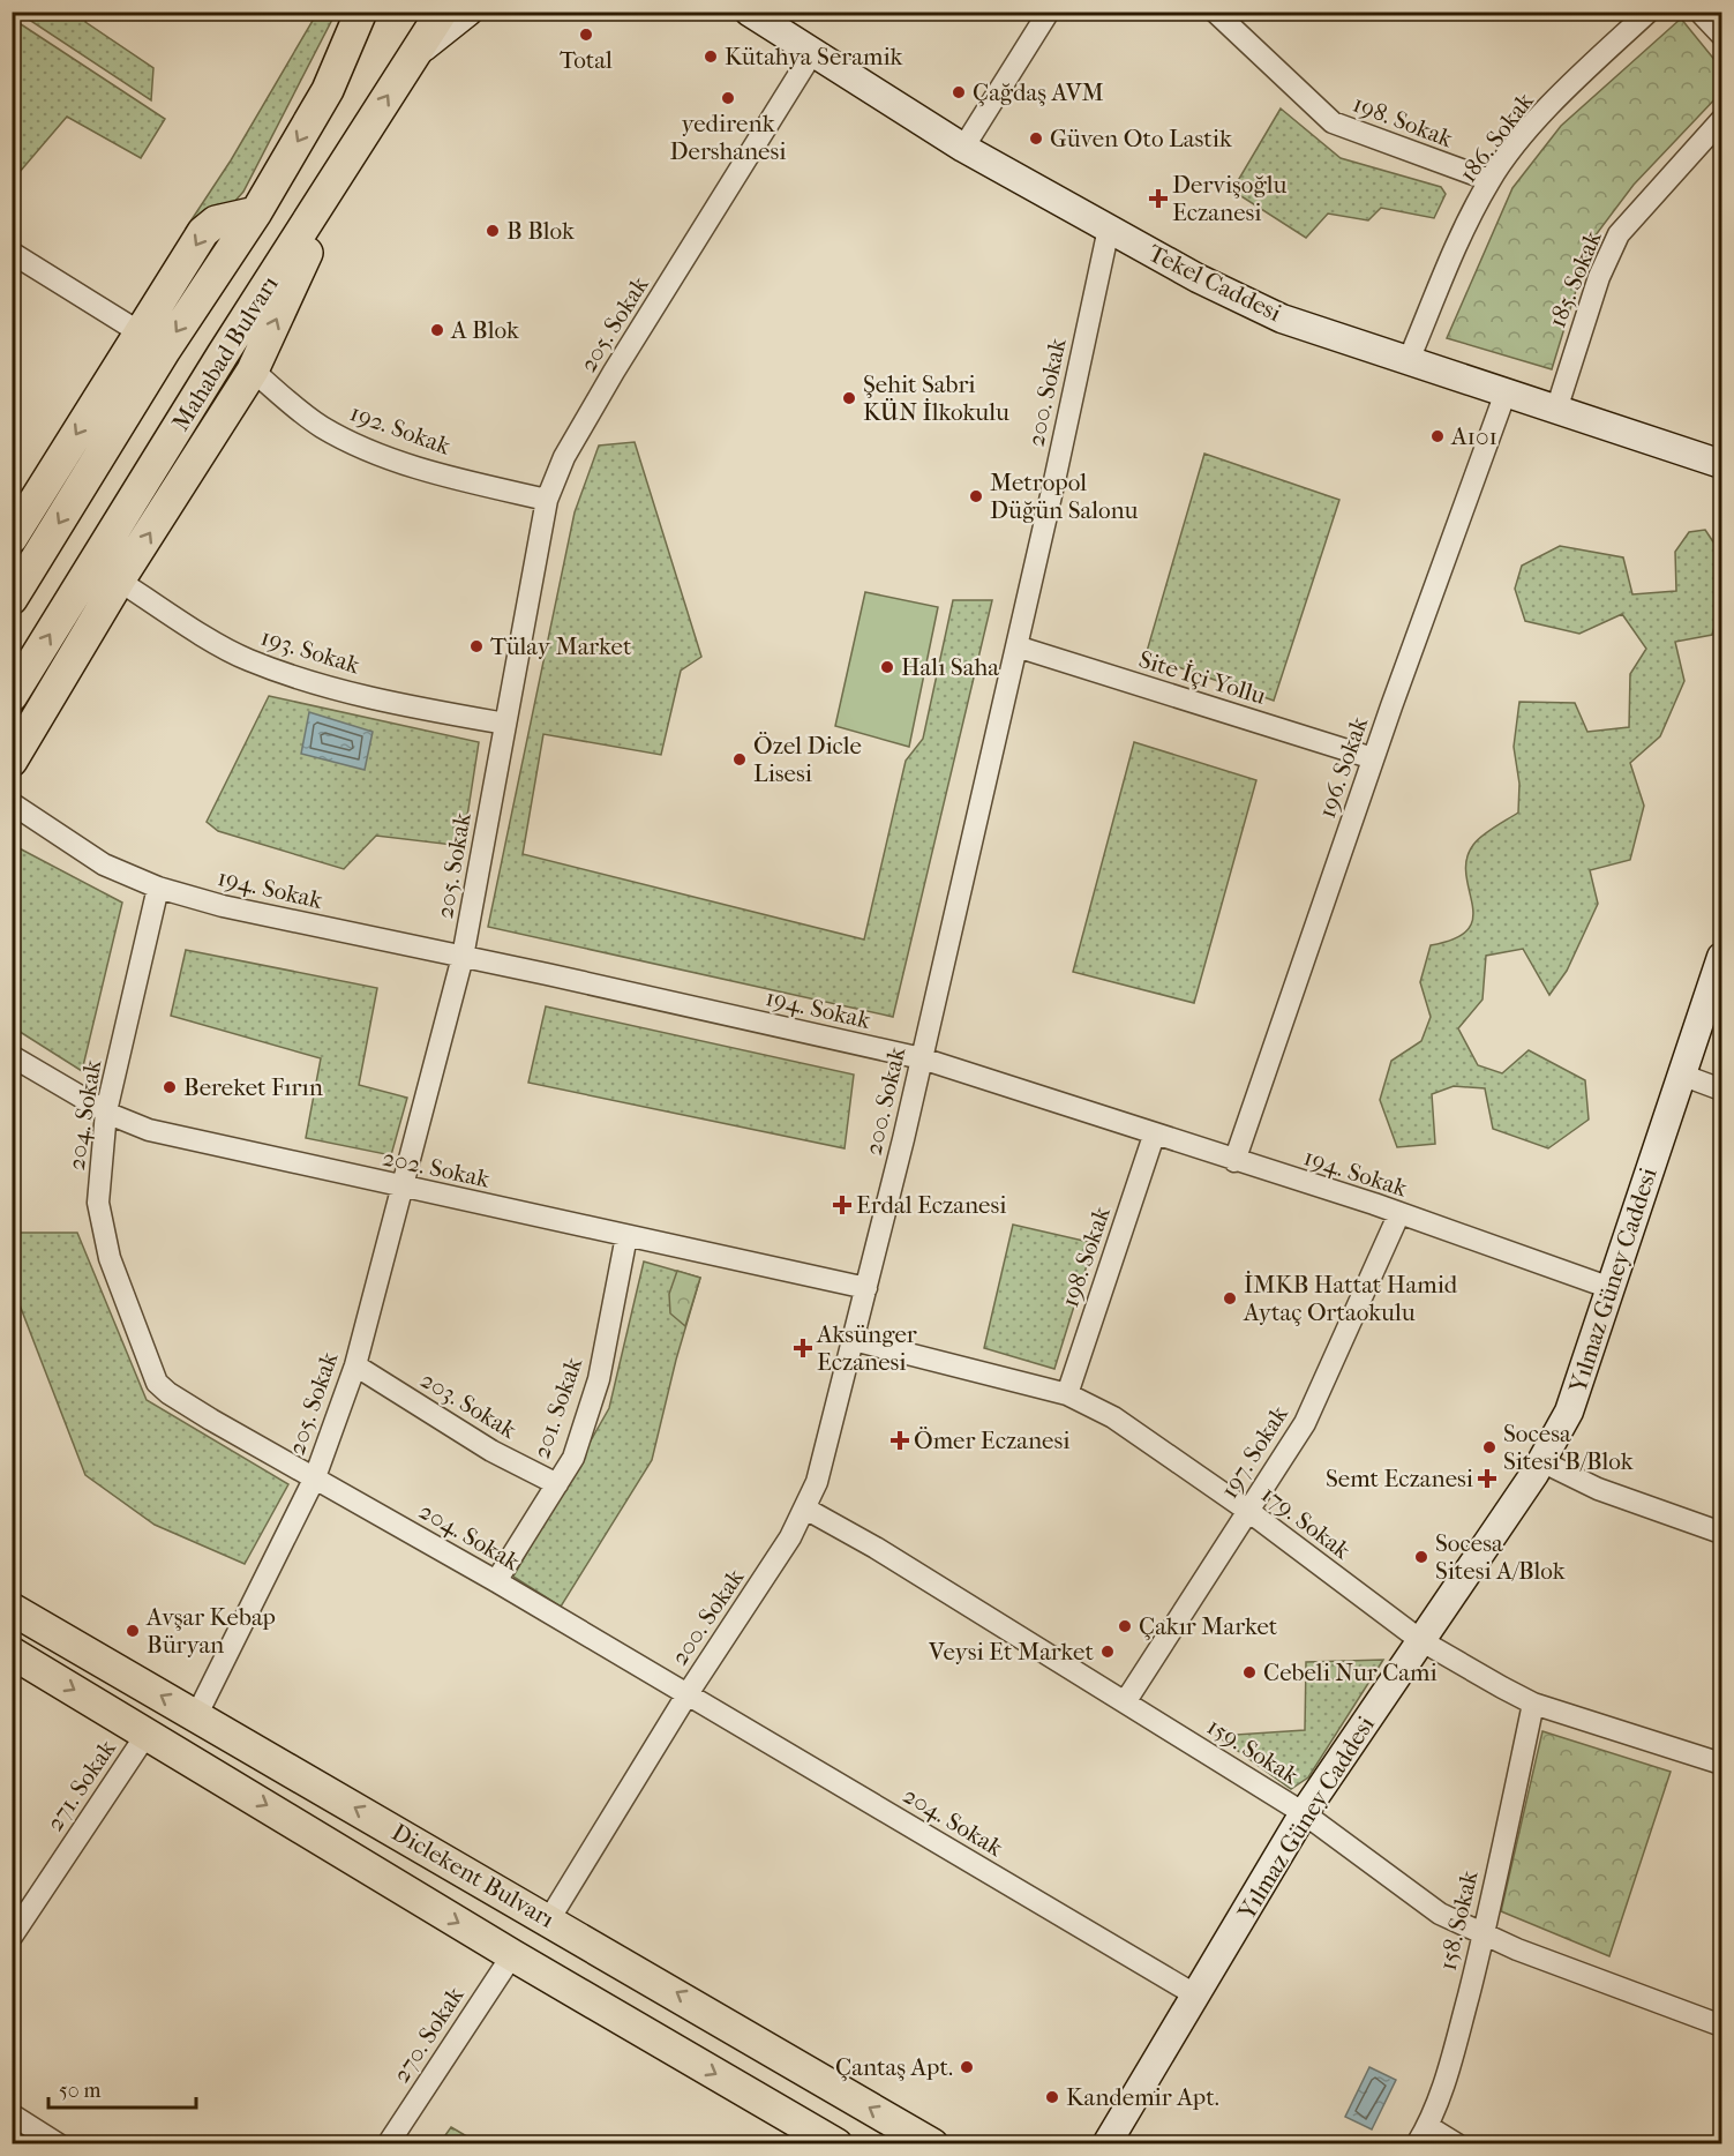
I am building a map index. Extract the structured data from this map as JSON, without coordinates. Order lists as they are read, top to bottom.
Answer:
{
  "streets": {
    "main road": ["Mahabad Bulvarı", "Diclekent Bulvarı"],
    "street": [
      "198. Sokak",
      "186. Sokak",
      "185. Sokak",
      "Tekel Caddesi",
      "205. Sokak",
      "200. Sokak",
      "192. Sokak",
      "193. Sokak",
      "Site İçi Yollu",
      "196. Sokak",
      "194. Sokak",
      "204. Sokak",
      "202. Sokak",
      "Yılmaz Güney Caddesi",
      "203. Sokak",
      "201. Sokak",
      "197. Sokak",
      "179. Sokak",
      "159. Sokak",
      "271. Sokak",
      "158. Sokak",
      "270. Sokak"
    ]
  },
  "crossings": [
    ["198. Sokak", "186. Sokak"],
    ["198. Sokak", "194. Sokak"],
    ["198. Sokak", "179. Sokak"],
    ["186. Sokak", "Tekel Caddesi"],
    ["185. Sokak", "Tekel Caddesi"],
    ["Tekel Caddesi", "205. Sokak"],
    ["Tekel Caddesi", "200. Sokak"],
    ["Tekel Caddesi", "196. Sokak"],
    ["205. Sokak", "192. Sokak"],
    ["205. Sokak", "193. Sokak"],
    ["205. Sokak", "194. Sokak"],
    ["205. Sokak", "204. Sokak"],
    ["205. Sokak", "202. Sokak"],
    ["205. Sokak", "203. Sokak"],
    ["205. Sokak", "Diclekent Bulvarı"],
    ["200. Sokak", "Site İçi Yollu"],
    ["200. Sokak", "194. Sokak"],
    ["200. Sokak", "204. Sokak"],
    ["200. Sokak", "202. Sokak"],
    ["200. Sokak", "179. Sokak"],
    ["200. Sokak", "159. Sokak"],
    ["200. Sokak", "Diclekent Bulvarı"],
    ["Site İçi Yollu", "196. Sokak"],
    ["196. Sokak", "194. Sokak"],
    ["194. Sokak", "204. Sokak"],
    ["194. Sokak", "Yılmaz Güney Caddesi"],
    ["194. Sokak", "197. Sokak"],
    ["204. Sokak", "202. Sokak"],
    ["204. Sokak", "Yılmaz Güney Caddesi"],
    ["204. Sokak", "201. Sokak"],
    ["202. Sokak", "201. Sokak"],
    ["Yılmaz Güney Caddesi", "179. Sokak"],
    ["Yılmaz Güney Caddesi", "159. Sokak"],
    ["203. Sokak", "201. Sokak"],
    ["197. Sokak", "179. Sokak"],
    ["197. Sokak", "159. Sokak"],
    ["179. Sokak", "158. Sokak"],
    ["159. Sokak", "158. Sokak"],
    ["271. Sokak", "Diclekent Bulvarı"],
    ["Diclekent Bulvarı", "270. Sokak"]
  ],
  "places": {
    "other": [
      "Total",
      "Kütahya Seramik",
      "Çağdaş AVM",
      "yedirenk Dershanesi",
      "Güven Oto Lastik",
      "B Blok",
      "A Blok",
      "Şehit Sabri KÜN İlkokulu",
      "A101",
      "Metropol Düğün Salonu",
      "Tülay Market",
      "Halı Saha",
      "Özel Dicle Lisesi",
      "Bereket Fırın",
      "İMKB Hattat Hamid Aytaç Ortaokulu",
      "Socesa Sitesi B/Blok",
      "Socesa Sitesi A/Blok",
      "Çakır Market",
      "Avşar Kebap Büryan",
      "Veysi Et Market",
      "Cebeli Nur Cami",
      "Çantaş Apt.",
      "Kandemir Apt."
    ],
    "health": [
      "Dervişoğlu Eczanesi",
      "Erdal Eczanesi",
      "Aksünger Eczanesi",
      "Ömer Eczanesi",
      "Semt Eczanesi"
    ]
  },
  "scale_bar": "50 m"
}
